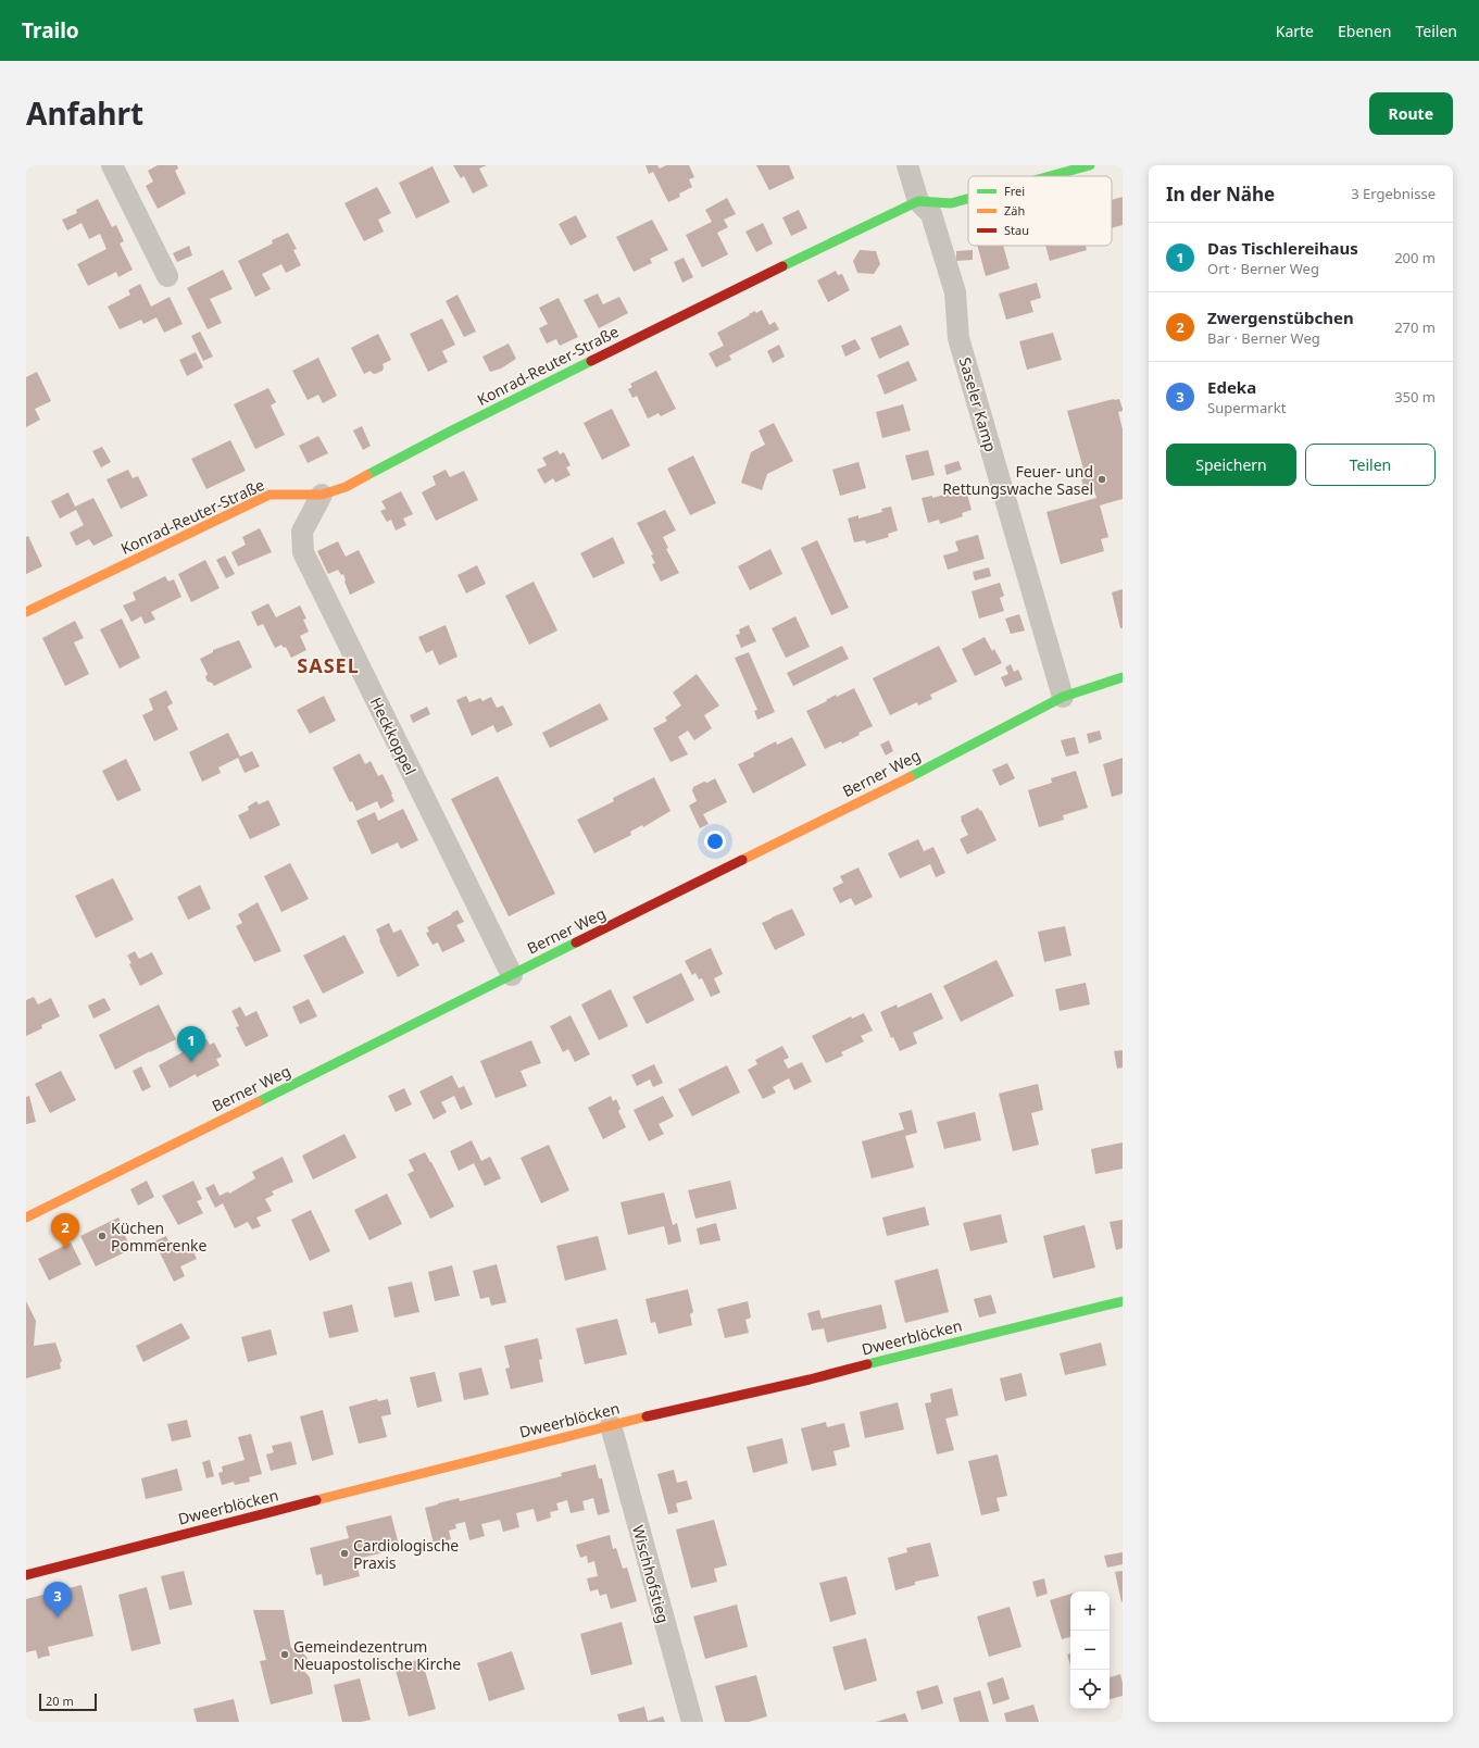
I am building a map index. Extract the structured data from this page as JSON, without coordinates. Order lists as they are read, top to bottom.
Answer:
{
  "streets": {
    "street": [
      "Konrad-Reuter-Straße",
      "Saseler Kamp",
      "Heckkoppel",
      "Berner Weg",
      "Dweerblöcken",
      "Wischhofstieg"
    ]
  },
  "crossings": [
    ["Konrad-Reuter-Straße", "Saseler Kamp"],
    ["Konrad-Reuter-Straße", "Heckkoppel"],
    ["Saseler Kamp", "Berner Weg"],
    ["Heckkoppel", "Berner Weg"],
    ["Dweerblöcken", "Wischhofstieg"]
  ],
  "districts": ["SASEL"],
  "places": [
    "Feuer- und Rettungswache Sasel",
    "Küchen Pommerenke",
    "Cardiologische Praxis",
    "Gemeindezentrum Neuapostolische Kirche"
  ],
  "legend": ["Frei", "Zäh", "Stau"],
  "scale_bar": "20 m",
  "page": {
    "header": "Trailo",
    "nav": ["Karte", "Ebenen", "Teilen"],
    "title": "Anfahrt",
    "buttons": [
      "Route",
      ["Speichern", "Teilen"]
    ],
    "heading": ["In der Nähe", "3 Ergebnisse"],
    "list": [
      {
        "mark": "1",
        "name": "Das Tischlereihaus",
        "note": "Ort · Berner Weg",
        "value": "200 m"
      },
      {
        "mark": "2",
        "name": "Zwergenstübchen",
        "note": "Bar · Berner Weg",
        "value": "270 m"
      },
      {
        "mark": "3",
        "name": "Edeka",
        "note": "Supermarkt",
        "value": "350 m"
      }
    ],
    "pins": ["1", "2", "3"],
    "map_buttons": ["+", "−"],
    "scale": "20 m"
  }
}
